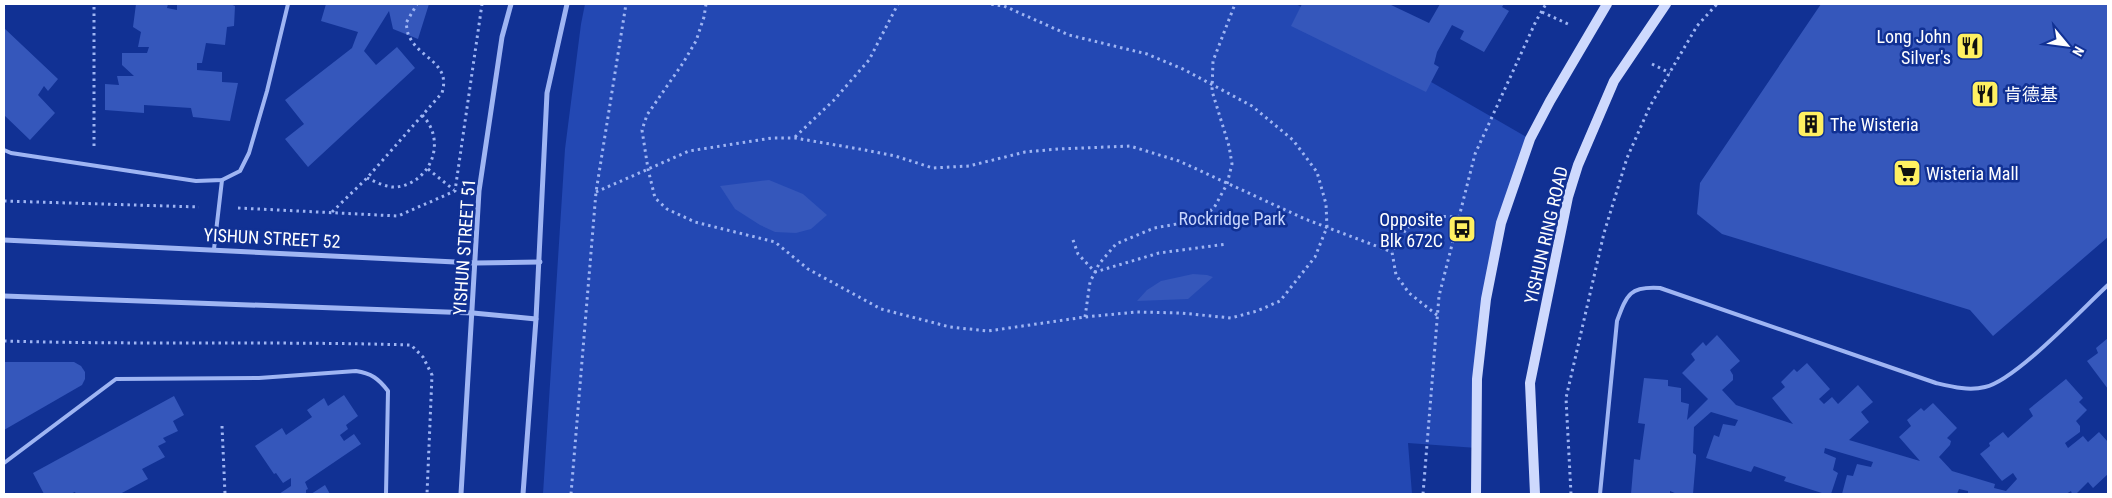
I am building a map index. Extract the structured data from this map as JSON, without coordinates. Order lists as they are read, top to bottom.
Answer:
{
  "streets": {
    "main road": ["YISHUN RING ROAD"],
    "street": ["YISHUN STREET 52", "YISHUN STREET 51"]
  },
  "crossings": [
    ["YISHUN STREET 52", "YISHUN STREET 51"]
  ],
  "parks": ["Rockridge Park"],
  "places": {
    "restaurant": ["Long John Silver's", "肯德基"],
    "building": ["The Wisteria"],
    "supermarket": ["Wisteria Mall"],
    "bus stop": ["Opposite Blk 672C"]
  },
  "north": "bottom right"
}
